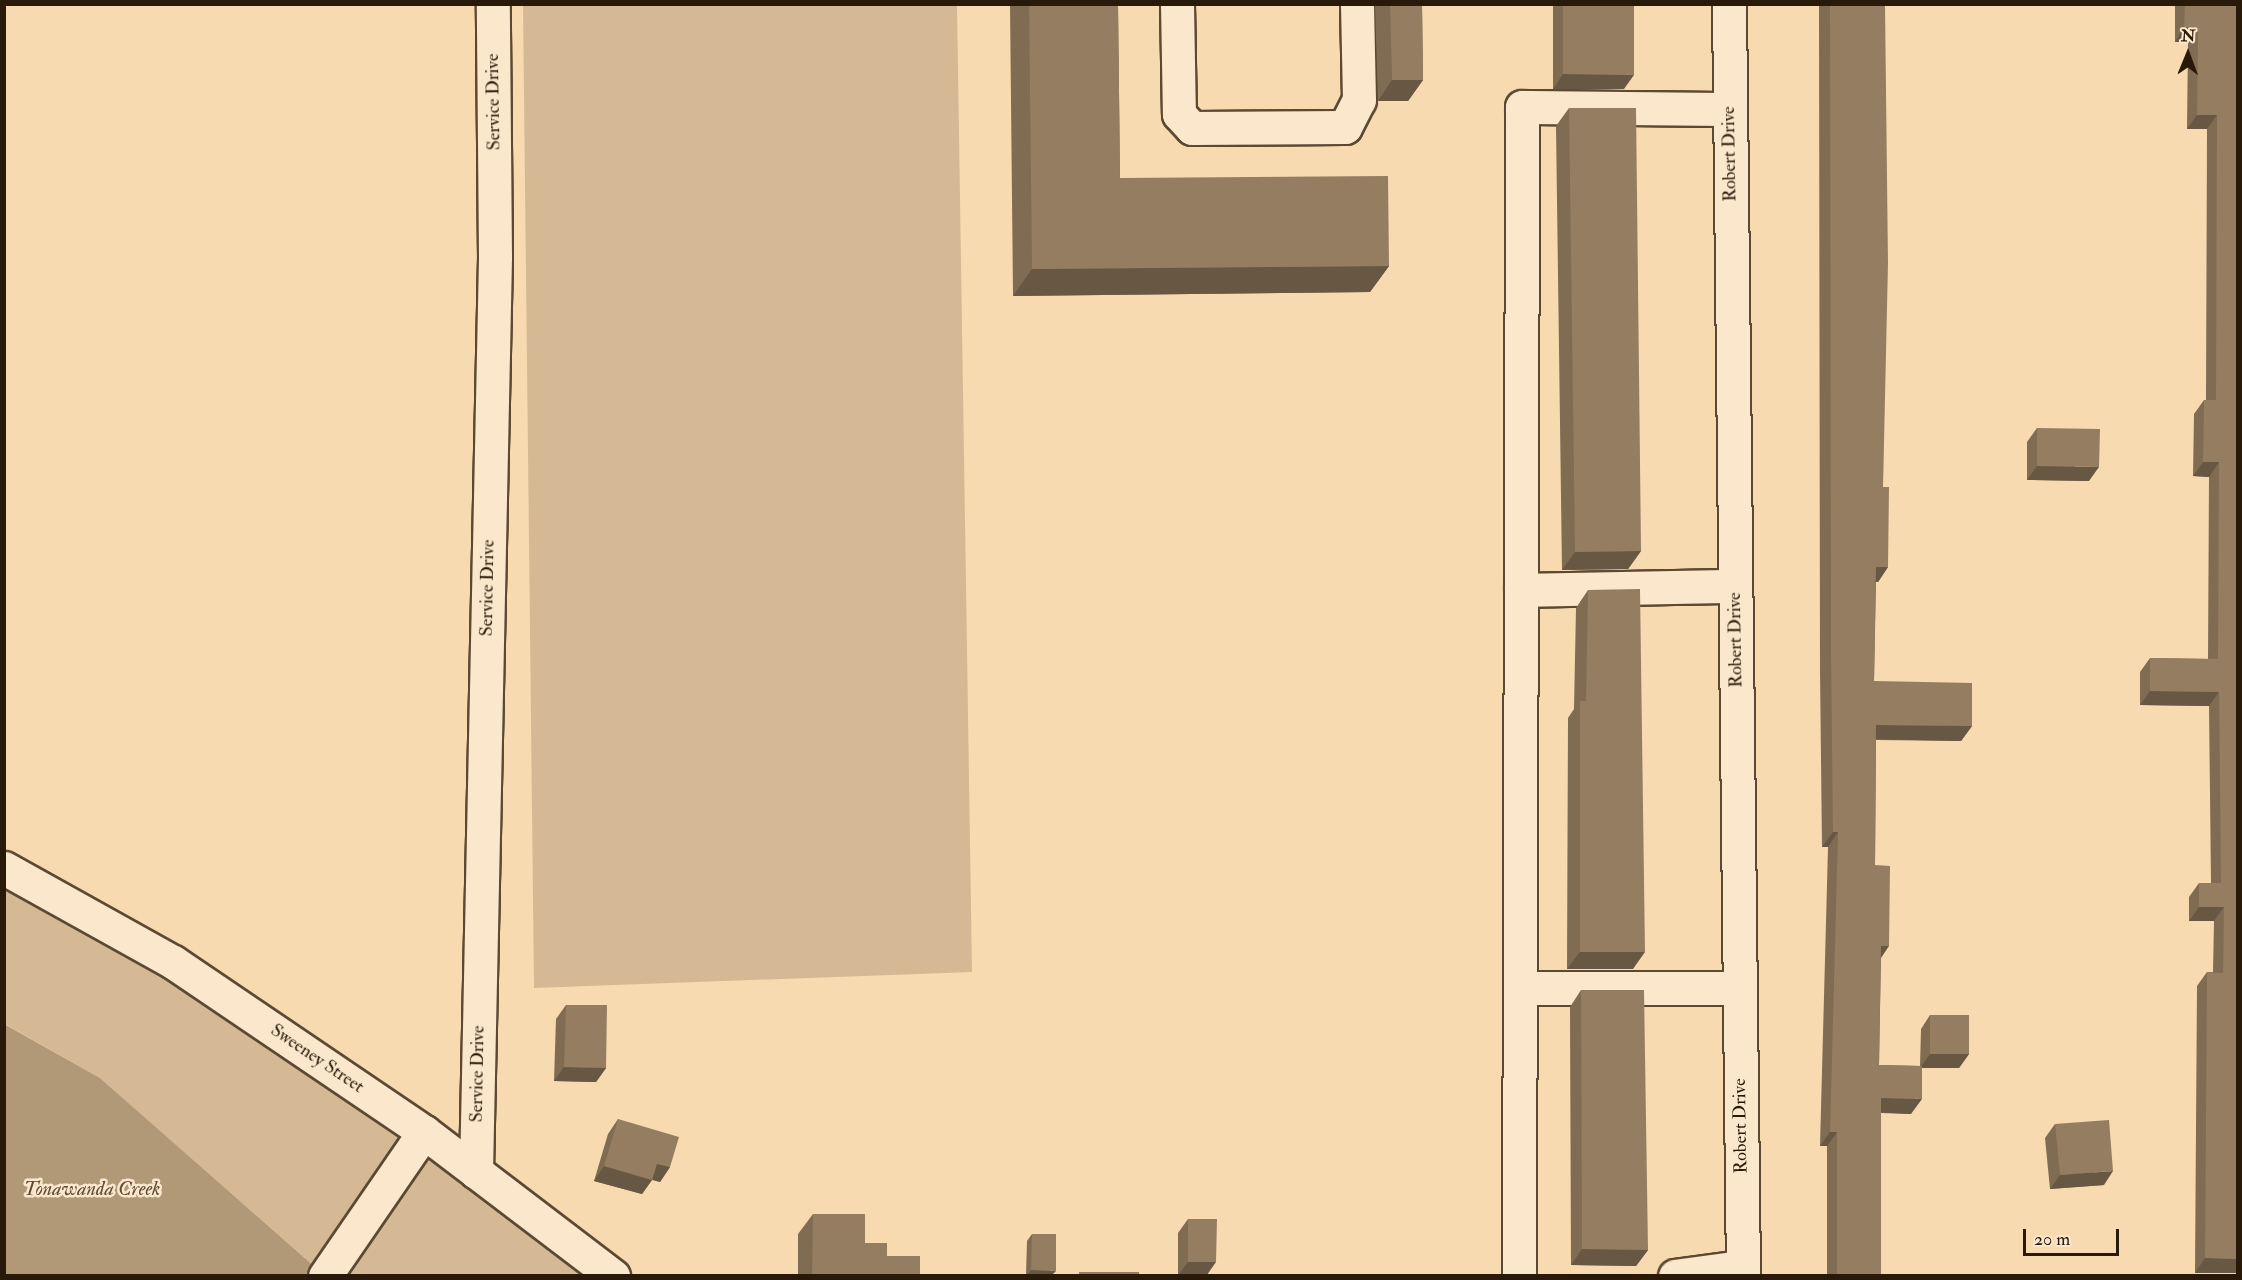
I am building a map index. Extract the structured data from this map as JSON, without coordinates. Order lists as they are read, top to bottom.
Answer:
{
  "streets": {
    "street": ["Service Drive", "Robert Drive", "Sweeney Street"]
  },
  "crossings": [
    ["Service Drive", "Sweeney Street"]
  ],
  "water": ["Tonawanda Creek"],
  "scale_bar": "20 m",
  "north": "top"
}
